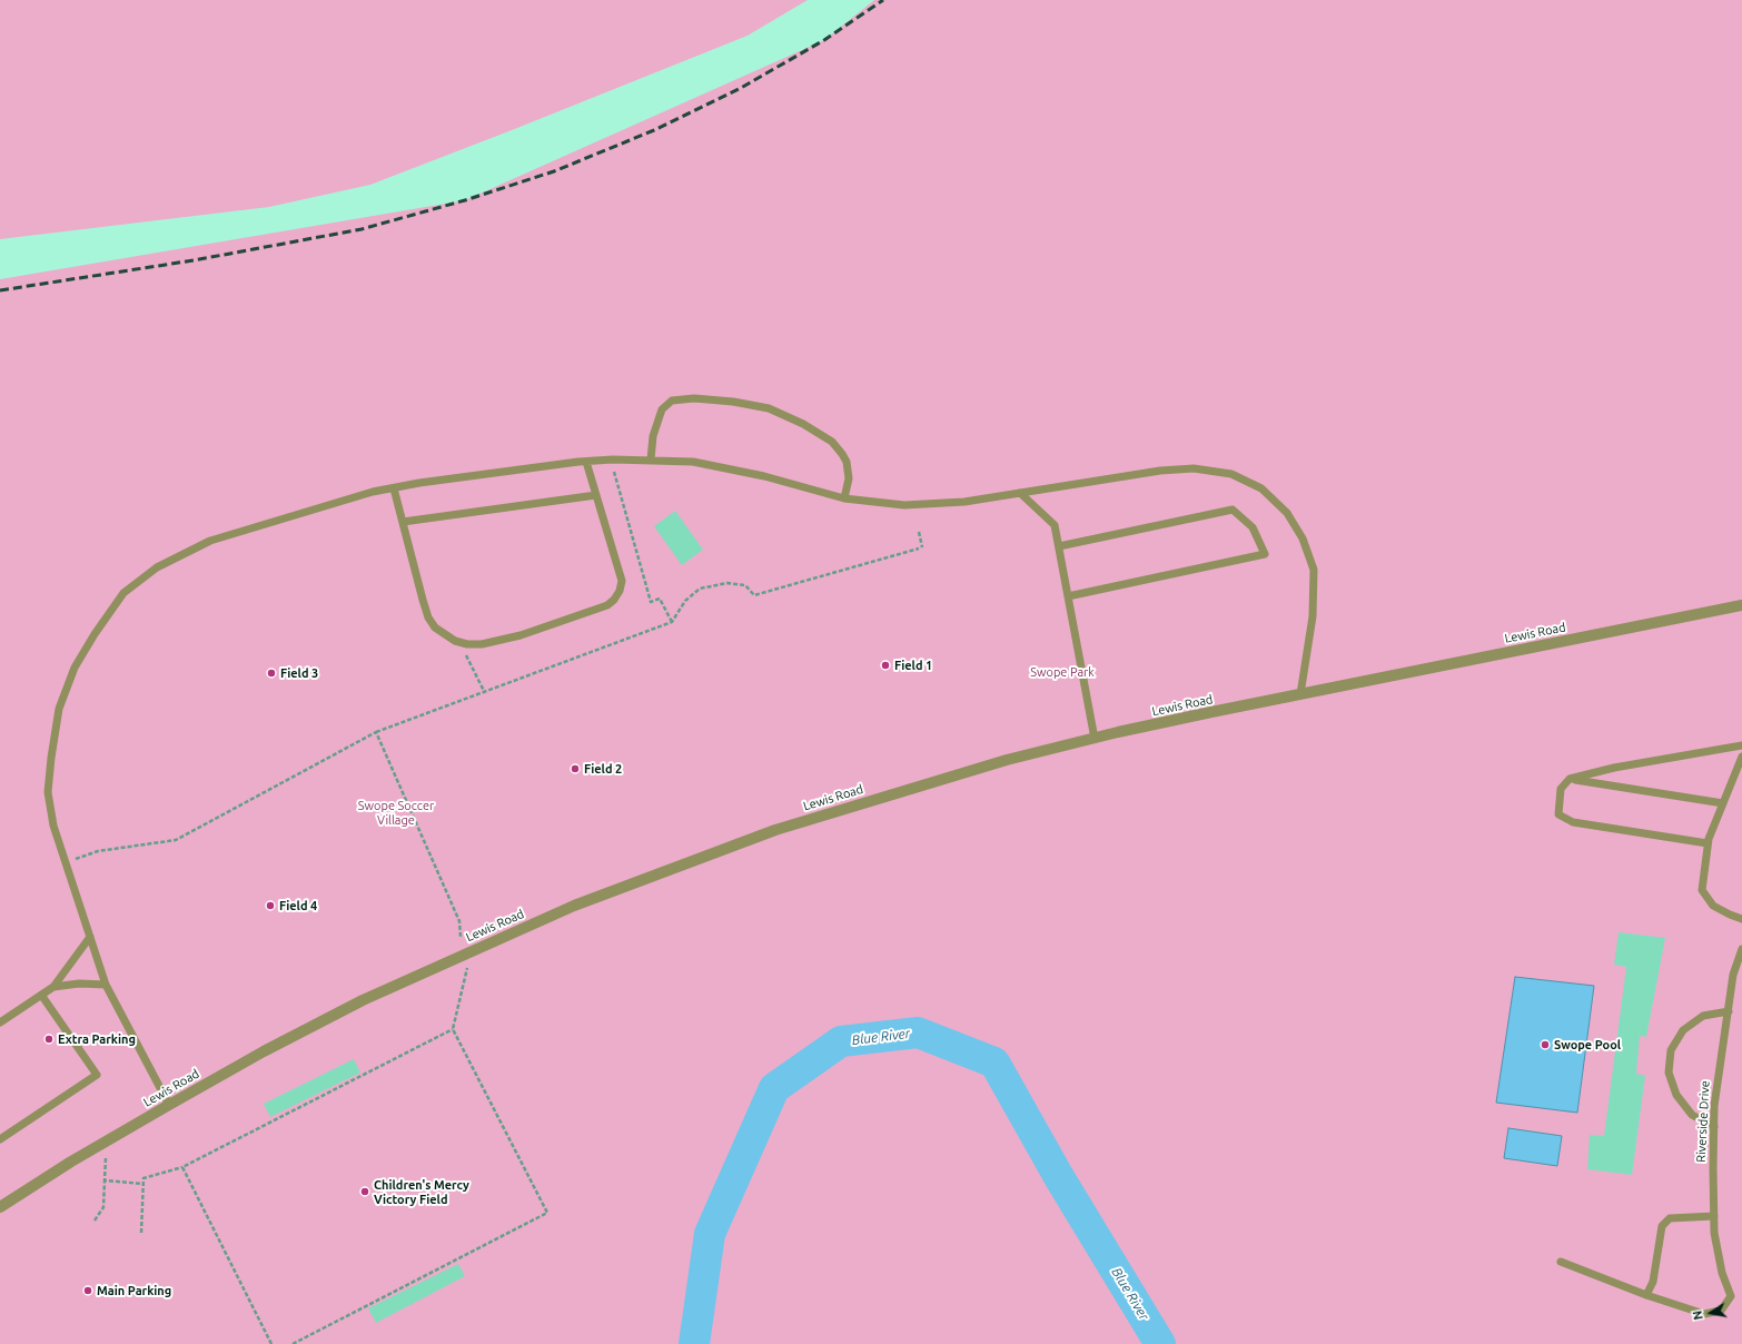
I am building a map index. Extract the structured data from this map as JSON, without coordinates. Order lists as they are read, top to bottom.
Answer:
{
  "streets": {
    "street": ["Lewis Road"],
    "lane": ["Riverside Drive"]
  },
  "water": ["Blue River"],
  "parks": ["Swope Park", "Swope Soccer Village"],
  "places": [
    "Field 1",
    "Field 3",
    "Field 2",
    "Field 4",
    "Extra Parking",
    "Swope Pool",
    "Children's Mercy Victory Field",
    "Main Parking"
  ],
  "north": "left"
}
